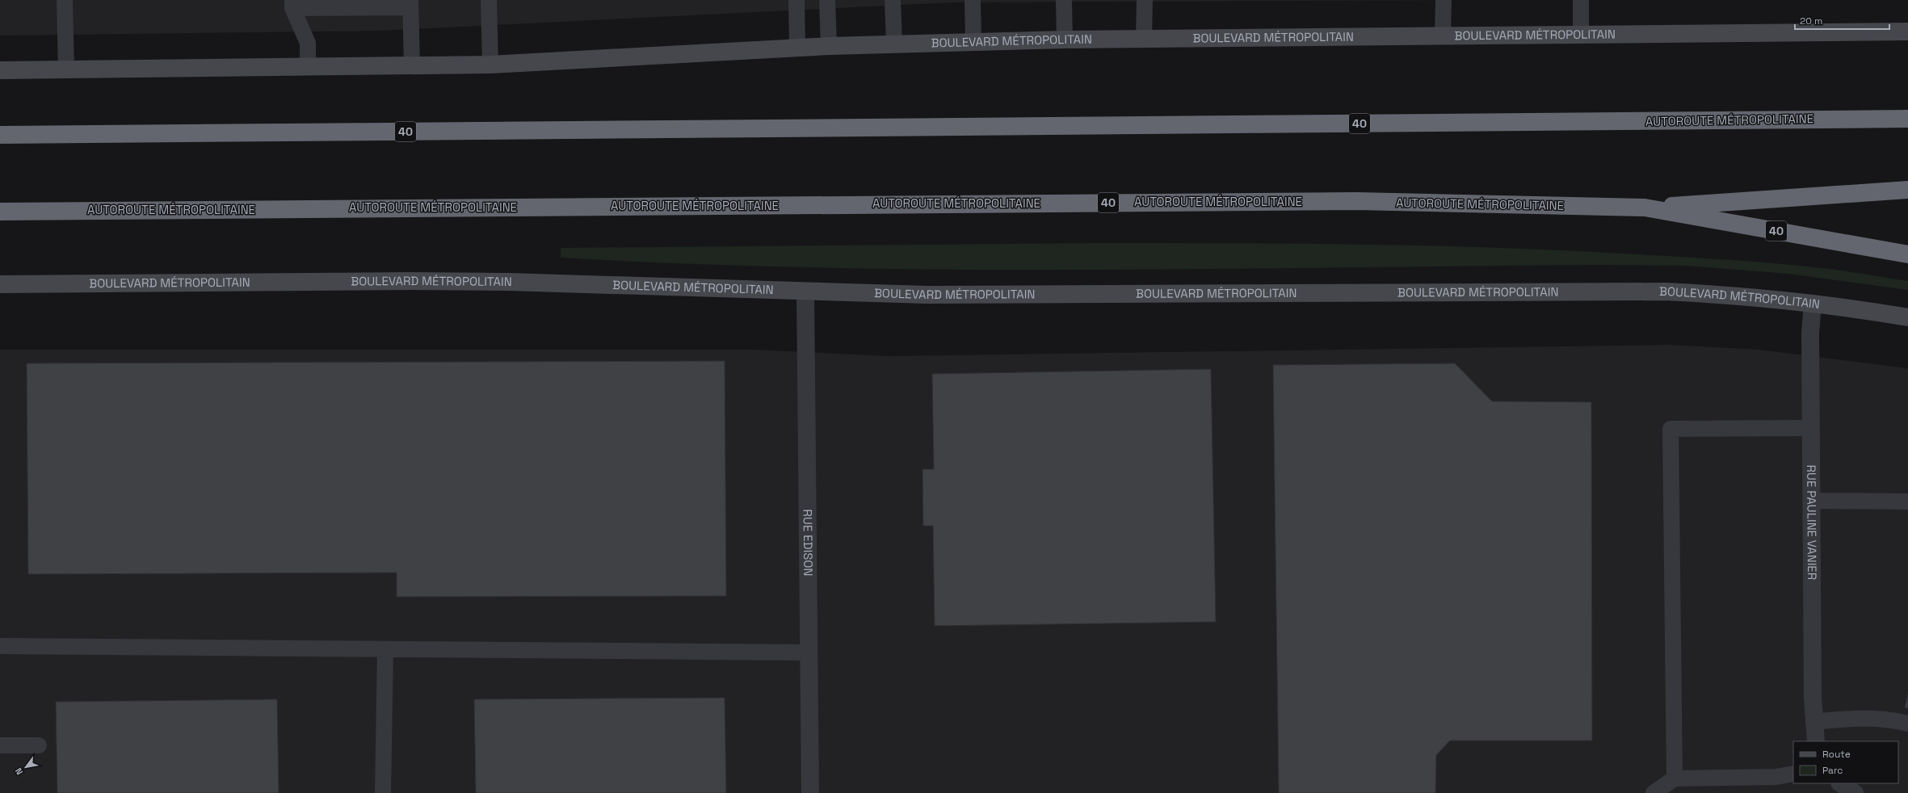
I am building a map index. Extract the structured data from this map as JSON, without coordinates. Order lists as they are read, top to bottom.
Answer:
{
  "streets": {
    "highway": ["AUTOROUTE MÉTROPOLITAINE", "40"],
    "main road": ["BOULEVARD MÉTROPOLITAIN"],
    "street": ["RUE PAULINE VANIER", "RUE EDISON"]
  },
  "crossings": [
    ["BOULEVARD MÉTROPOLITAIN", "RUE PAULINE VANIER"],
    ["BOULEVARD MÉTROPOLITAIN", "RUE EDISON"]
  ],
  "legend": ["Route", "Parc"],
  "scale_bar": "20 m",
  "north": "bottom left"
}
